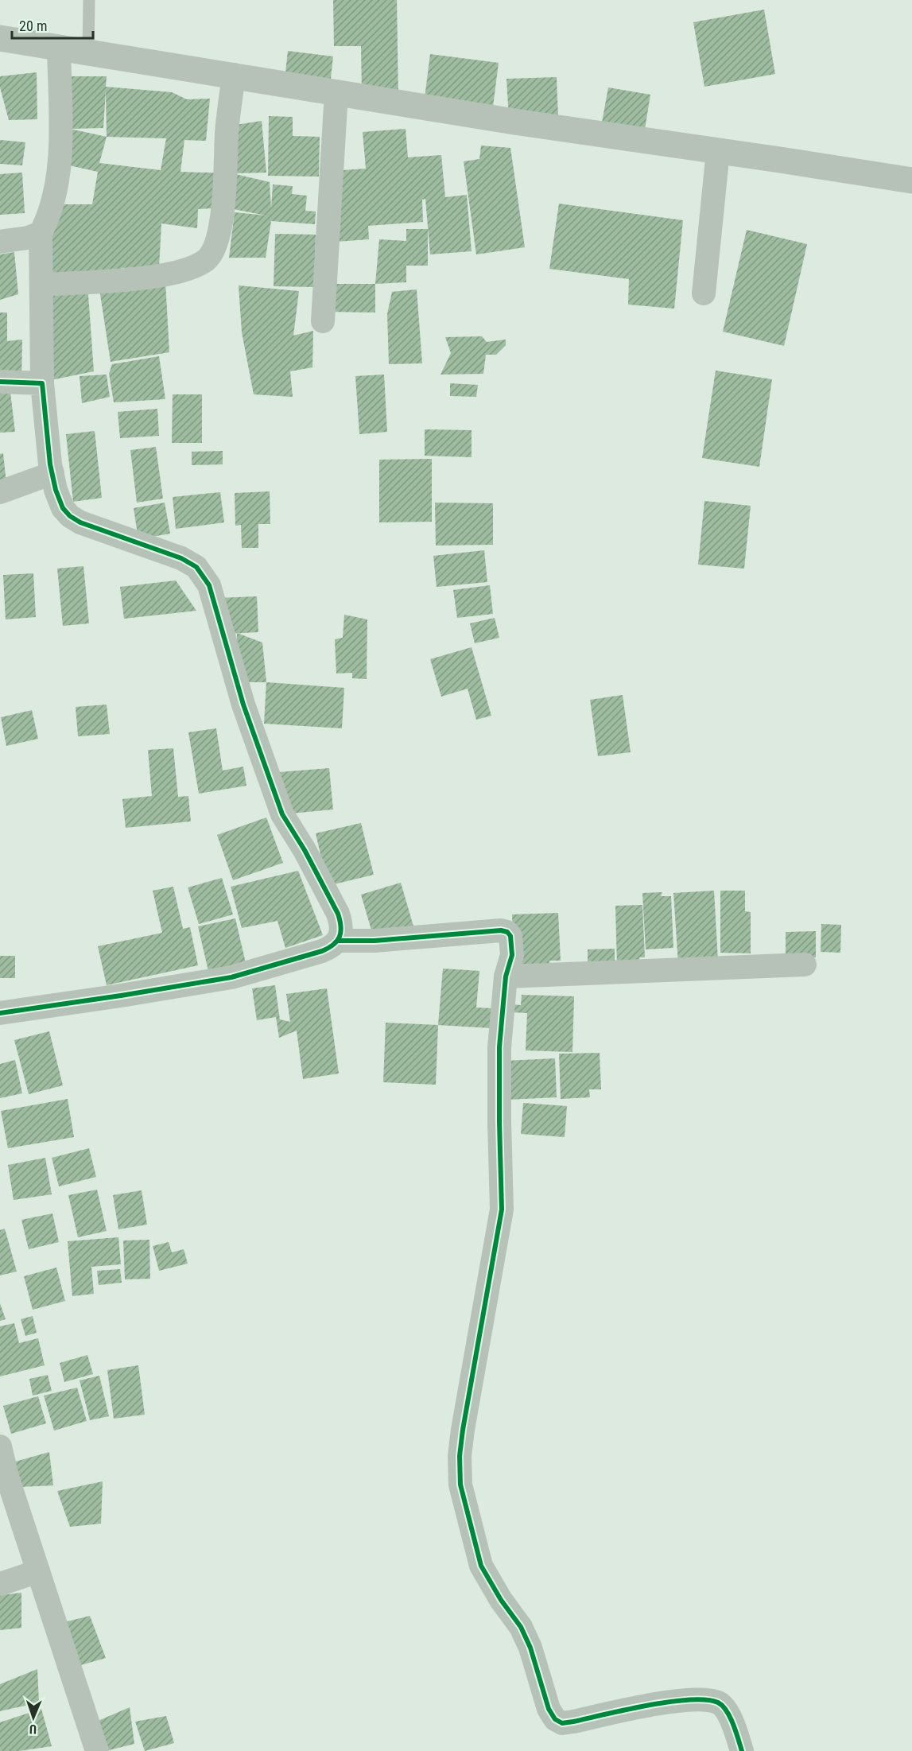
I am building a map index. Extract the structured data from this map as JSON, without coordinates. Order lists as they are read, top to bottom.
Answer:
{
  "scale_bar": "20 m",
  "north": "bottom"
}
